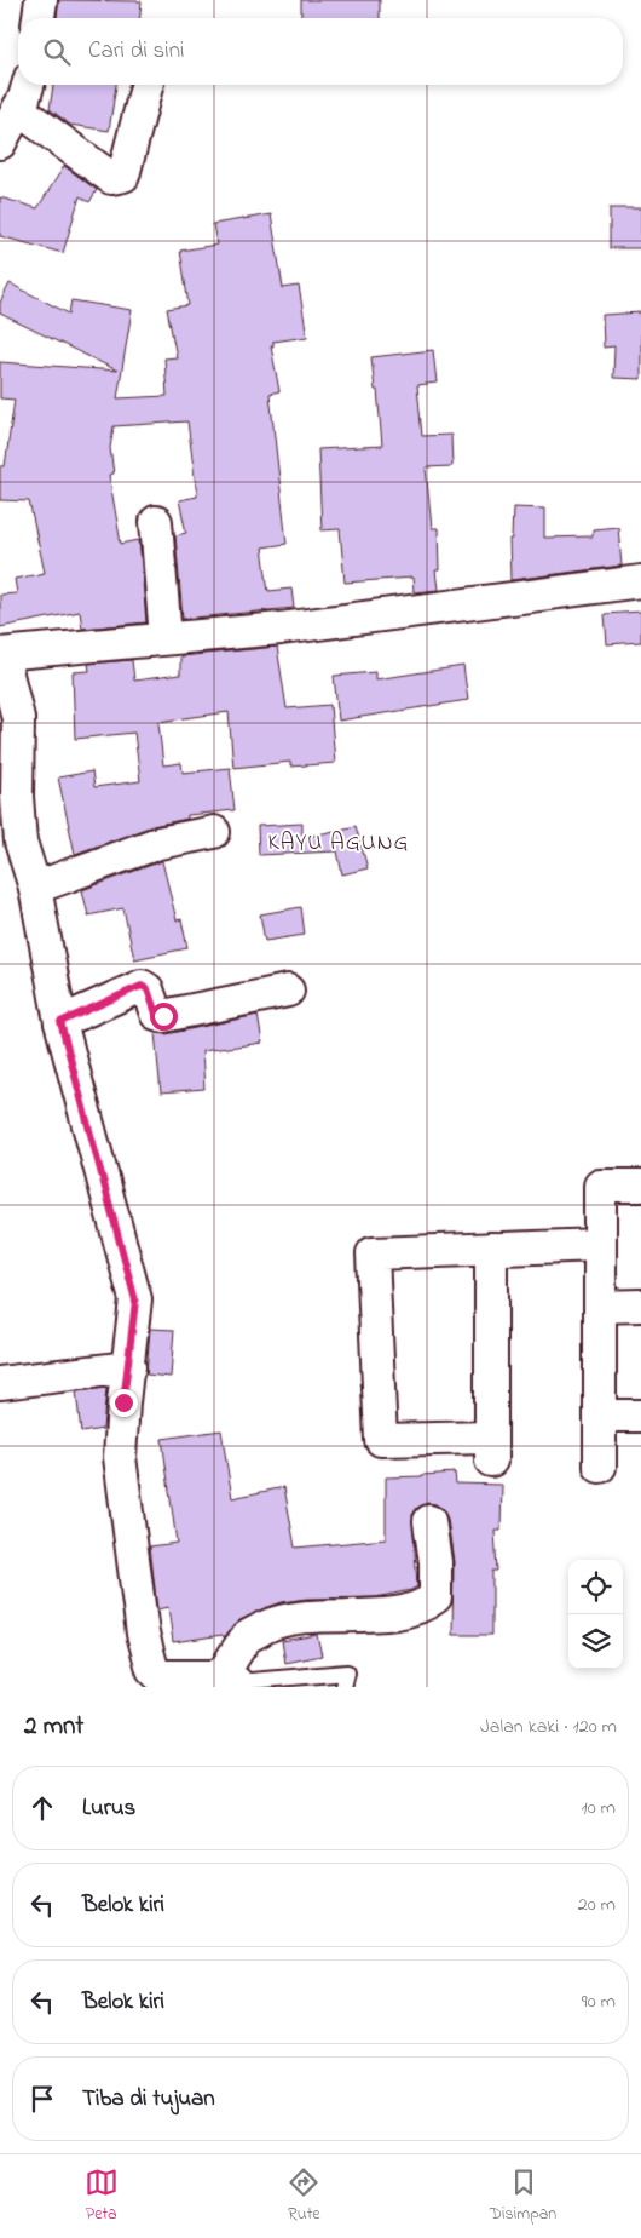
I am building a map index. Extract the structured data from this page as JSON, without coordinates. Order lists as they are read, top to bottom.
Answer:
{
  "districts": ["KAYU AGUNG"],
  "page": {
    "search": "Cari di sini",
    "heading": ["2 mnt", "Jalan kaki · 120 m"],
    "list": [
      ["Lurus", "10 m"],
      ["Belok kiri", "20 m"],
      ["Belok kiri", "90 m"],
      "Tiba di tujuan"
    ],
    "nav": ["Peta", "Rute", "Disimpan"]
  }
}
